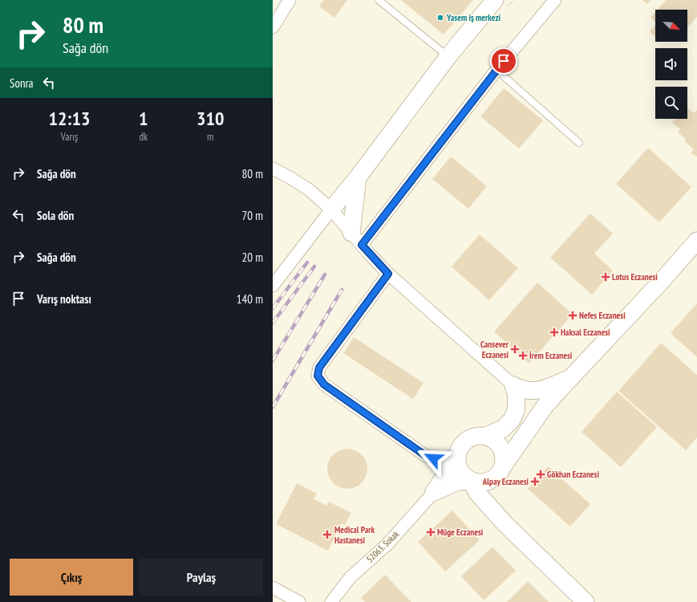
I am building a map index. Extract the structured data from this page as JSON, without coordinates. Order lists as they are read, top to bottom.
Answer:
{
  "streets": {
    "street": ["52063. Sokak"]
  },
  "places": {
    "other": ["Yasem iş merkezi"],
    "health": [
      "Lotus Eczanesi",
      "Nefes Eczanesi",
      "Haksal Eczanesi",
      "Cansever Eczanesi",
      "İrem Eczanesi",
      "Gökhan Eczanesi",
      "Alpay Eczanesi",
      "Müge Eczanesi",
      "Medical Park Hastanesi"
    ]
  },
  "north": "bottom right",
  "page": {
    "turn": ["80 m", "Sağa dön"],
    "then": "Sonra",
    "eta": [
      "12:13",
      "Varış",
      "1",
      "dk",
      "310",
      "m"
    ],
    "list": [
      {
        "name": "Sağa dön",
        "value": "80 m"
      },
      {
        "name": "Sola dön",
        "value": "70 m"
      },
      {
        "name": "Sağa dön",
        "value": "20 m"
      },
      {
        "name": "Varış noktası",
        "value": "140 m"
      }
    ],
    "buttons": ["Çıkış", "Paylaş"]
  }
}
